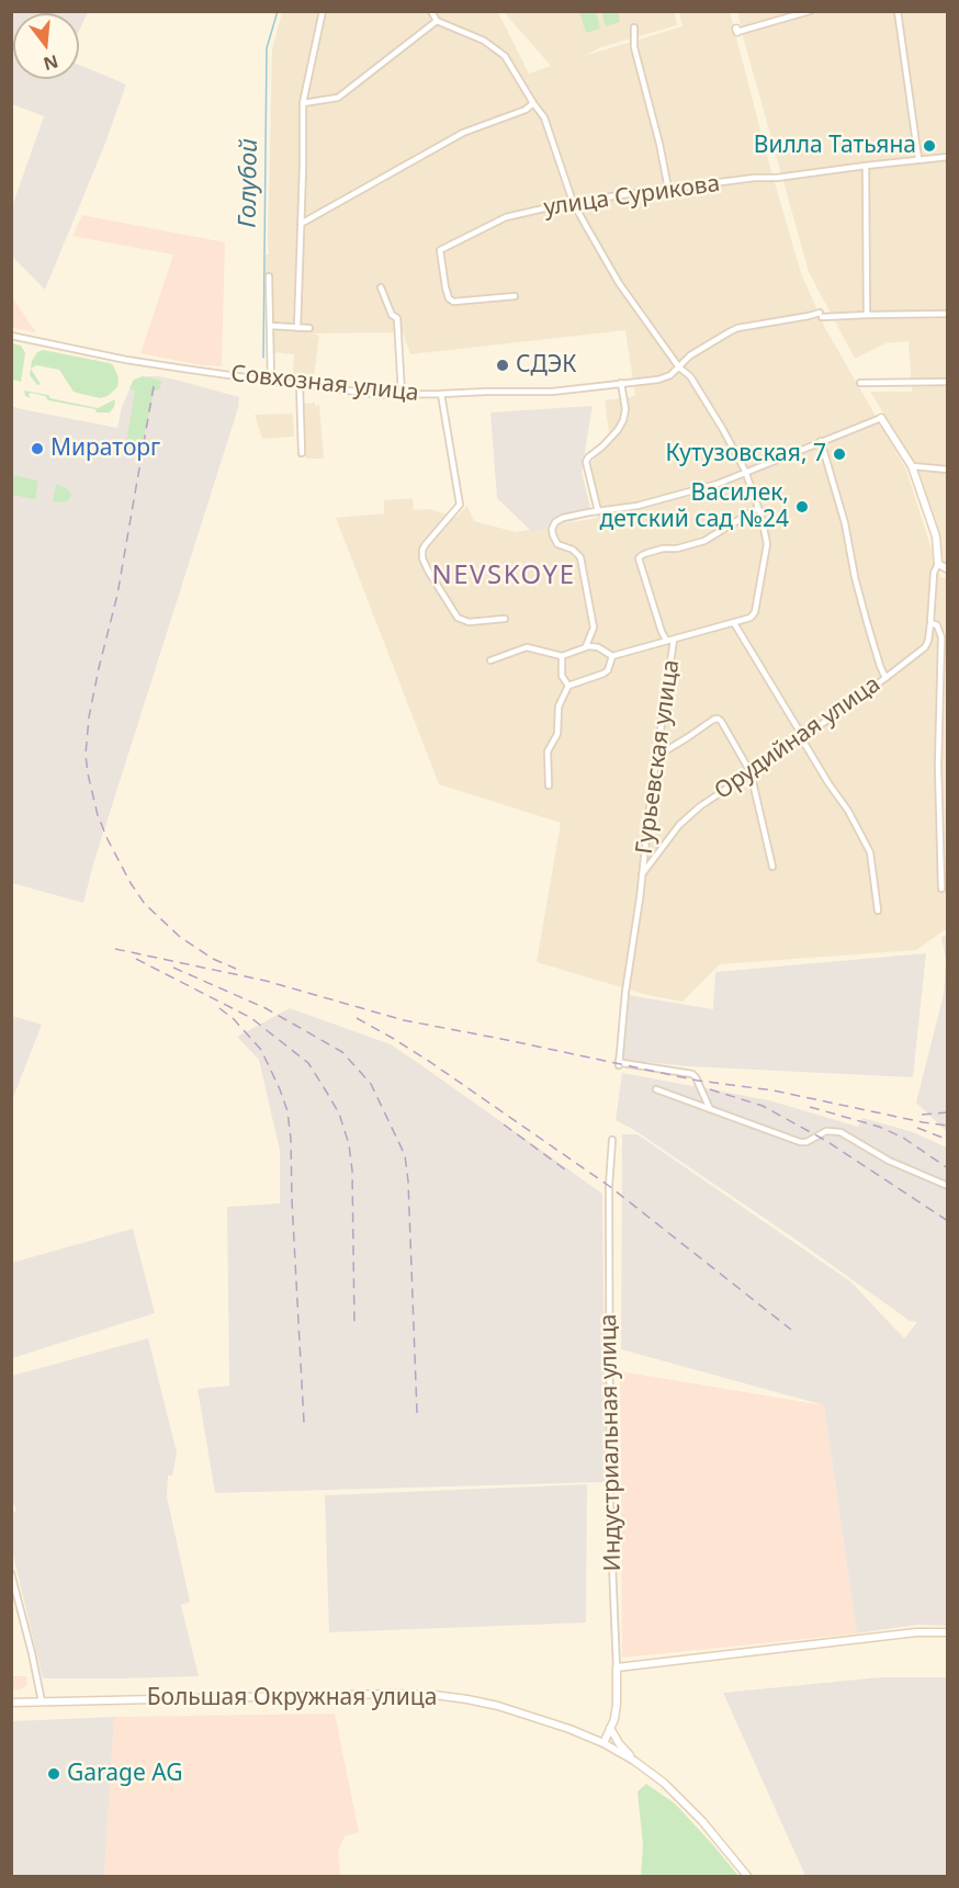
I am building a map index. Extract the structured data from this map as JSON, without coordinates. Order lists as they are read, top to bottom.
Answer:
{
  "streets": {
    "main road": ["Орудийная улица", "Индустриальная улица", "Большая Окружная улица"],
    "street": ["улица Сурикова", "Совхозная улица", "Гурьевская улица"]
  },
  "crossings": [
    ["Орудийная улица", "Гурьевская улица"],
    ["Индустриальная улица", "Большая Окружная улица"]
  ],
  "districts": ["NEVSKOYE"],
  "water": ["Голубой"],
  "places": [
    "Вилла Татьяна",
    "СДЭК",
    "Мираторг",
    "Кутузовская, 7",
    "Василек, детский сад №24",
    "Garage AG"
  ],
  "north": "bottom"
}
